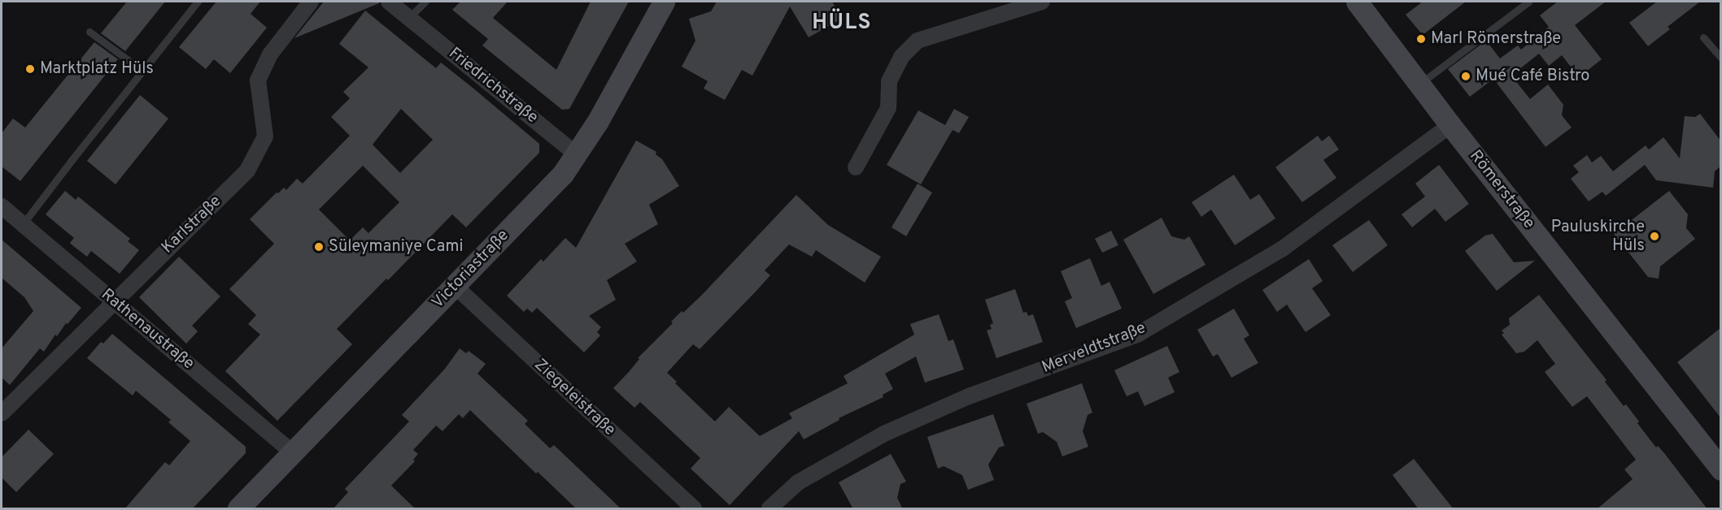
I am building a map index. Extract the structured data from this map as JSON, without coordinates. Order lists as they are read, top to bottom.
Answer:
{
  "streets": {
    "main road": ["Römerstraße", "Victoriastraße"],
    "street": [
      "Friedrichstraße",
      "Karlstraße",
      "Rathenaustraße",
      "Merveldtstraße",
      "Ziegeleistraße"
    ]
  },
  "crossings": [
    ["Friedrichstraße", "Victoriastraße"],
    ["Römerstraße", "Merveldtstraße"],
    ["Karlstraße", "Rathenaustraße"],
    ["Victoriastraße", "Rathenaustraße"],
    ["Victoriastraße", "Ziegeleistraße"]
  ],
  "districts": ["HÜLS"],
  "places": [
    "Marl Römerstraße",
    "Marktplatz Hüls",
    "Mué Café Bistro",
    "Pauluskirche Hüls",
    "Süleymaniye Cami"
  ]
}
